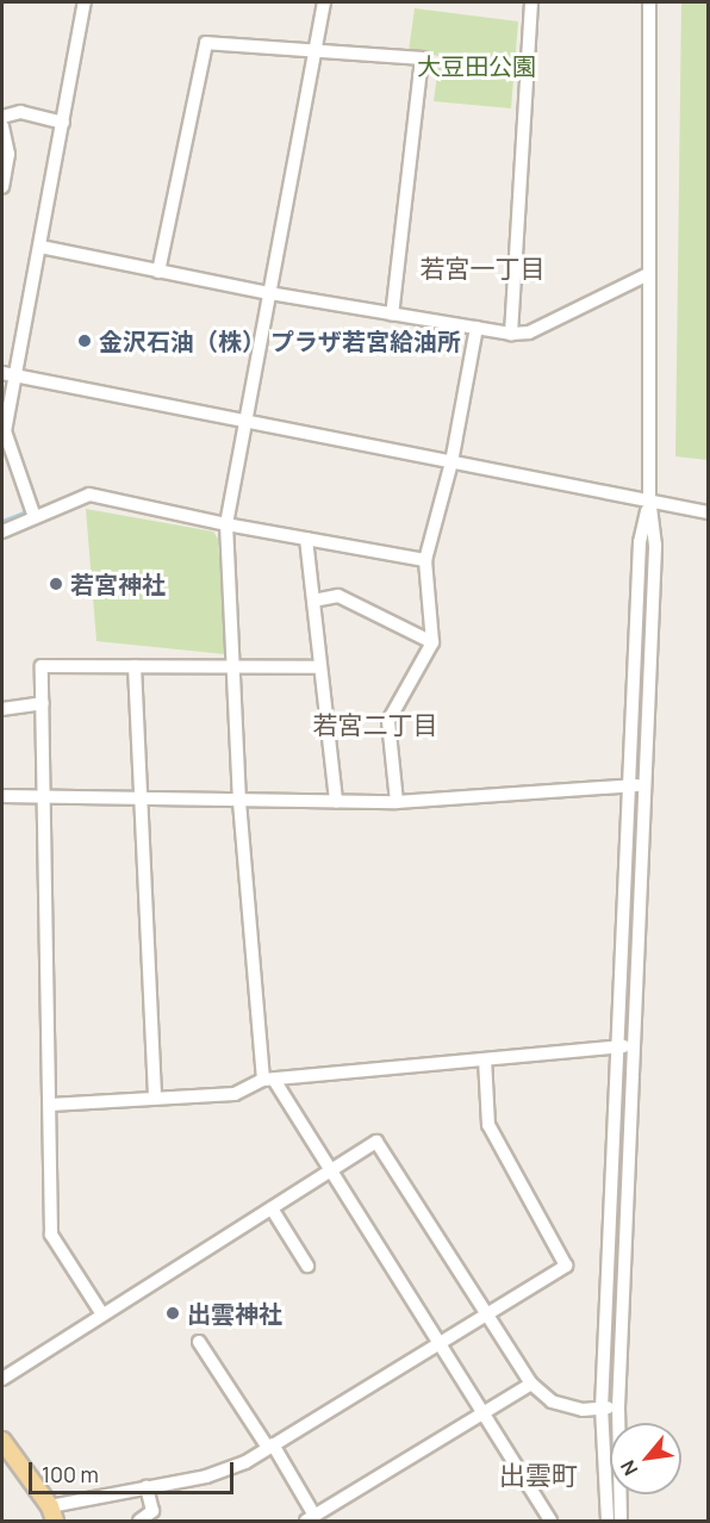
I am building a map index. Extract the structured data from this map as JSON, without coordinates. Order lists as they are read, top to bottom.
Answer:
{
  "districts": ["若宮一丁目", "若宮二丁目", "出雲町"],
  "parks": ["大豆田公園"],
  "places": ["金沢石油（株） プラザ若宮給油所", "若宮神社", "出雲神社"],
  "scale_bar": "100 m",
  "north": "bottom left"
}
